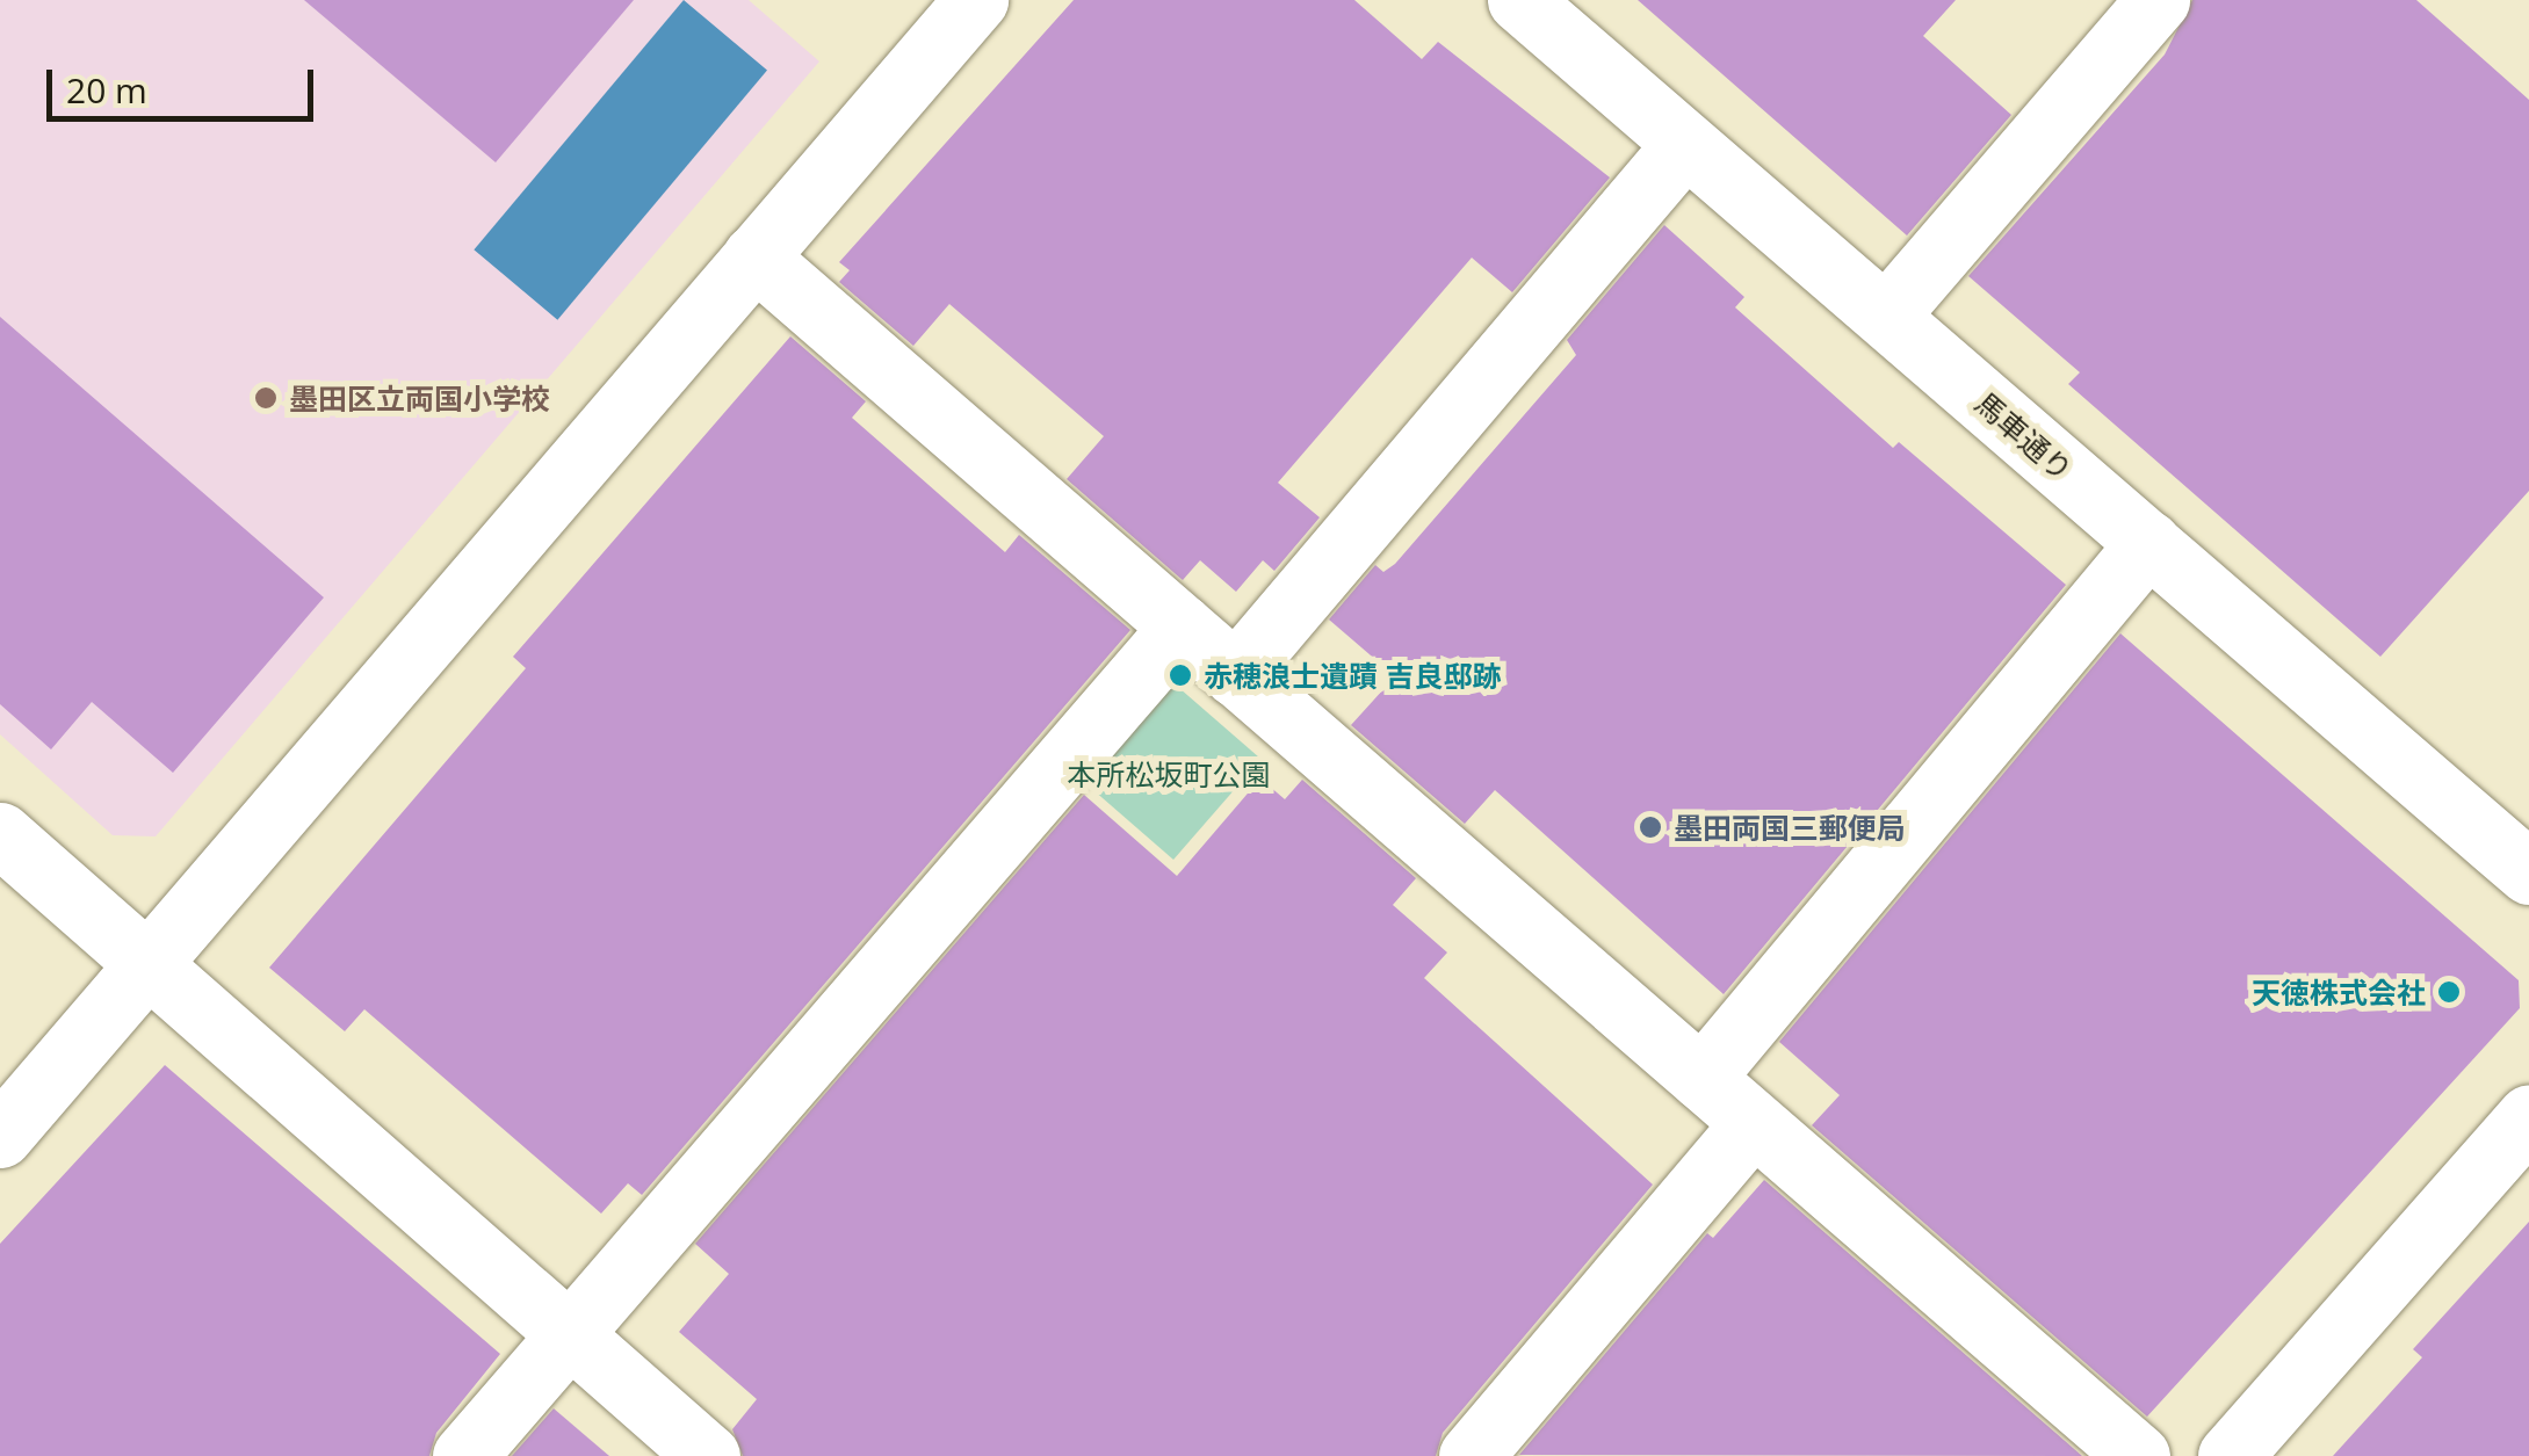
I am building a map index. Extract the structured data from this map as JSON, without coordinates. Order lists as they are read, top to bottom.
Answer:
{
  "streets": {
    "street": ["馬車通り"]
  },
  "parks": ["本所松坂町公園"],
  "places": [
    "墨田区立両国小学校",
    "赤穂浪士遺蹟 吉良邸跡",
    "墨田両国三郵便局",
    "天徳株式会社"
  ],
  "scale_bar": "20 m"
}
